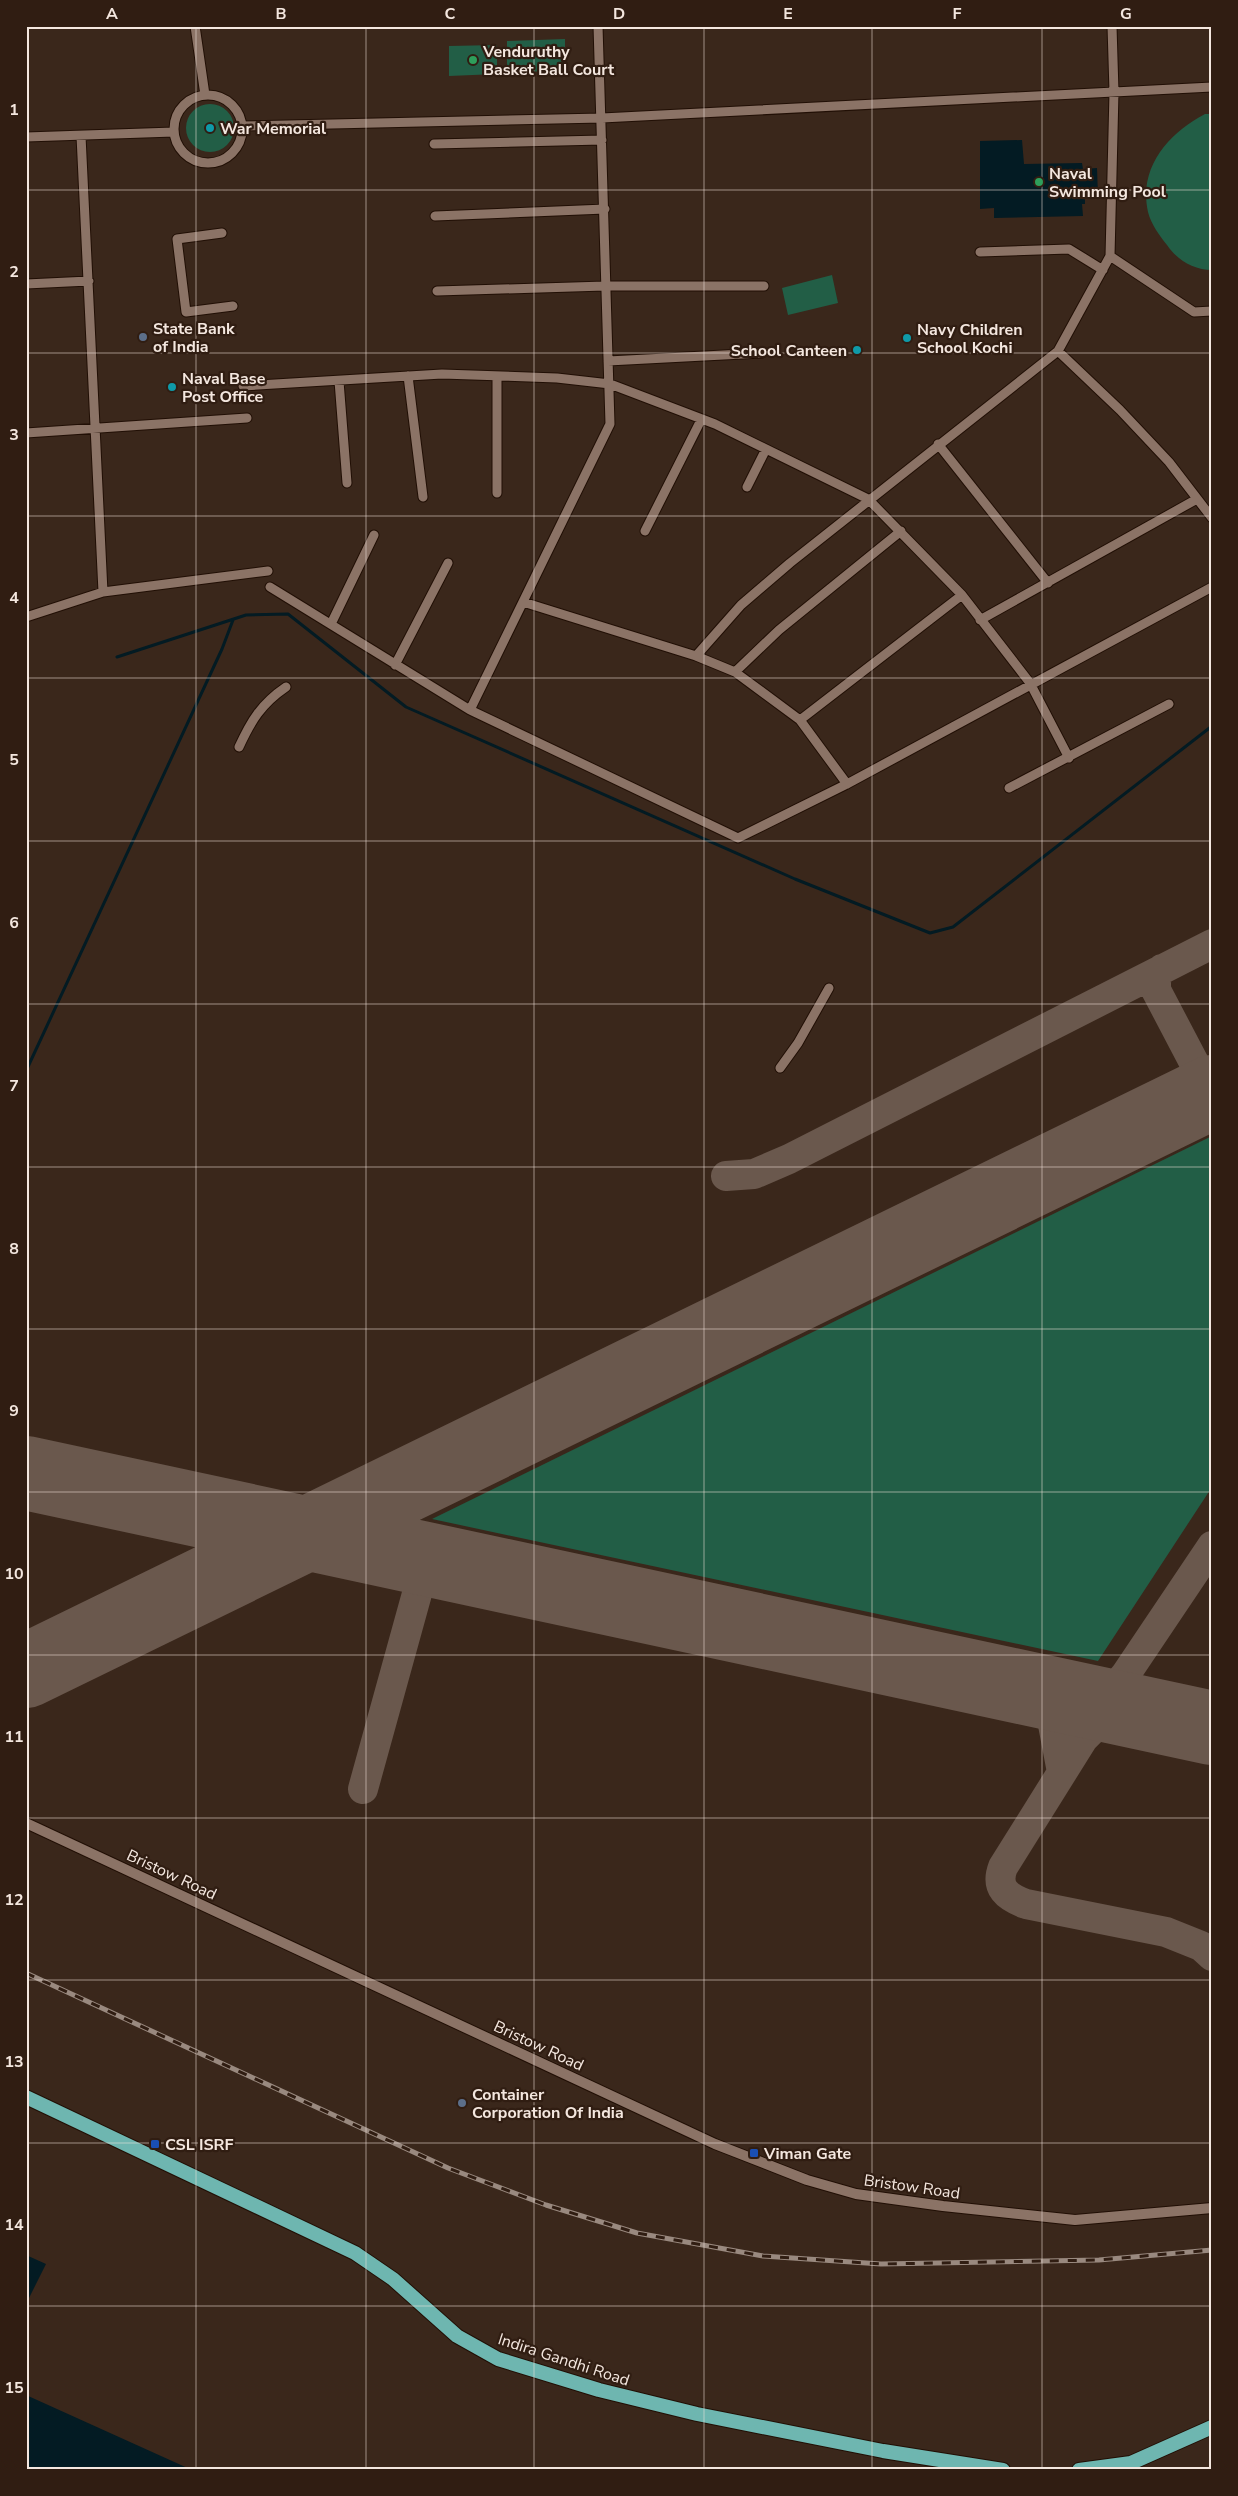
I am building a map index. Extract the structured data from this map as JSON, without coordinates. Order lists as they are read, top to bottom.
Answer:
{
  "streets": {
    "highway": ["Indira Gandhi Road"],
    "street": ["Bristow Road"]
  },
  "places": {
    "other": [
      "Venduruthy Basket Ball Court",
      "War Memorial",
      "Naval Swimming Pool",
      "State Bank of India",
      "Navy Children School Kochi",
      "School Canteen",
      "Naval Base Post Office",
      "Container Corporation Of India"
    ],
    "transit": ["CSL ISRF", "Viman Gate"]
  },
  "grid": {
    "columns": [
      "A",
      "B",
      "C",
      "D",
      "E",
      "F",
      "G"
    ],
    "rows": [
      "1",
      "2",
      "3",
      "4",
      "5",
      "6",
      "7",
      "8",
      "9",
      "10",
      "11",
      "12",
      "13",
      "14",
      "15"
    ]
  }
}
